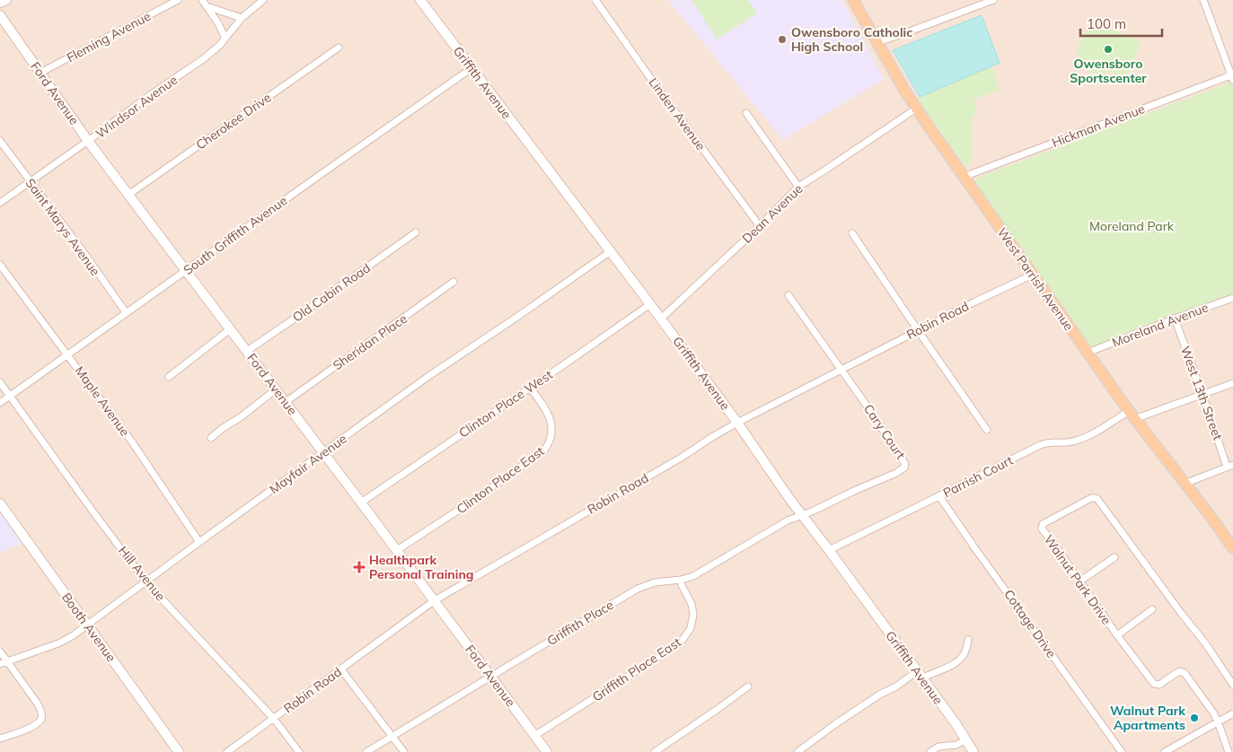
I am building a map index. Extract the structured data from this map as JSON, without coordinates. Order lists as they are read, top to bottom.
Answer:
{
  "streets": {
    "main road": ["West Parrish Avenue"],
    "street": [
      "Fleming Avenue",
      "Griffith Avenue",
      "Ford Avenue",
      "Windsor Avenue",
      "Linden Avenue",
      "Cherokee Drive",
      "Hickman Avenue",
      "Dean Avenue",
      "Saint Marys Avenue",
      "South Griffith Avenue",
      "Old Cabin Road",
      "Robin Road",
      "Moreland Avenue",
      "Sheridan Place",
      "West 13th Street",
      "Maple Avenue",
      "Clinton Place West",
      "Cary Court",
      "Mayfair Avenue",
      "Parrish Court",
      "Clinton Place East",
      "Hill Avenue",
      "Walnut Park Drive",
      "Griffith Place",
      "Cottage Drive",
      "Booth Avenue",
      "Griffith Place East"
    ]
  },
  "crossings": [
    ["Fleming Avenue", "Ford Avenue"],
    ["Griffith Avenue", "Dean Avenue"],
    ["Griffith Avenue", "South Griffith Avenue"],
    ["Griffith Avenue", "Robin Road"],
    ["Griffith Avenue", "Clinton Place West"],
    ["Griffith Avenue", "Cary Court"],
    ["Griffith Avenue", "Mayfair Avenue"],
    ["Griffith Avenue", "Parrish Court"],
    ["Griffith Avenue", "Griffith Place"],
    ["Ford Avenue", "Windsor Avenue"],
    ["Ford Avenue", "Cherokee Drive"],
    ["Ford Avenue", "South Griffith Avenue"],
    ["Ford Avenue", "Old Cabin Road"],
    ["Ford Avenue", "Robin Road"],
    ["Ford Avenue", "Sheridan Place"],
    ["Ford Avenue", "Clinton Place West"],
    ["Ford Avenue", "Mayfair Avenue"],
    ["Ford Avenue", "Clinton Place East"],
    ["Ford Avenue", "Griffith Place"],
    ["Ford Avenue", "Griffith Place East"],
    ["Windsor Avenue", "Saint Marys Avenue"],
    ["Linden Avenue", "Dean Avenue"],
    ["Hickman Avenue", "West Parrish Avenue"],
    ["Dean Avenue", "West Parrish Avenue"],
    ["Saint Marys Avenue", "South Griffith Avenue"],
    ["South Griffith Avenue", "Maple Avenue"],
    ["South Griffith Avenue", "Hill Avenue"],
    ["West Parrish Avenue", "Robin Road"],
    ["West Parrish Avenue", "Moreland Avenue"],
    ["West Parrish Avenue", "Parrish Court"],
    ["Robin Road", "Cary Court"],
    ["Robin Road", "Hill Avenue"],
    ["Moreland Avenue", "West 13th Street"],
    ["West 13th Street", "Parrish Court"],
    ["Maple Avenue", "Mayfair Avenue"],
    ["Clinton Place West", "Clinton Place East"],
    ["Cary Court", "Griffith Place"],
    ["Mayfair Avenue", "Hill Avenue"],
    ["Mayfair Avenue", "Booth Avenue"],
    ["Parrish Court", "Cottage Drive"],
    ["Griffith Place", "Griffith Place East"]
  ],
  "parks": ["Moreland Park"],
  "places": {
    "other": ["Owensboro Catholic High School", "Owensboro Sportscenter", "Walnut Park Apartments"],
    "health": ["Healthpark Personal Training"]
  },
  "scale_bar": "100 m"
}
